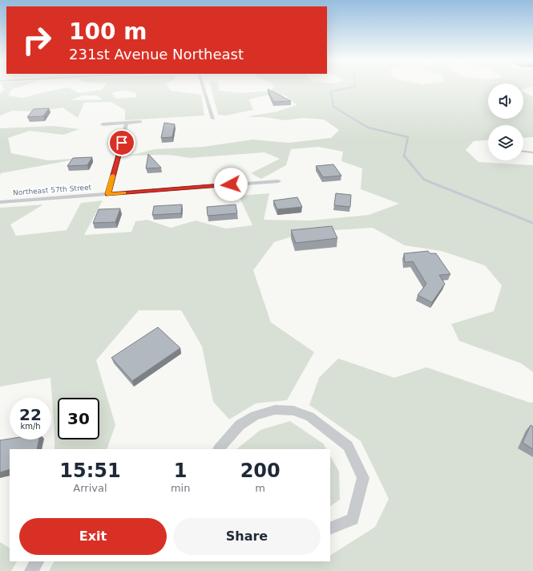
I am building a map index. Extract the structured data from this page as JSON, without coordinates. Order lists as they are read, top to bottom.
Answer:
{
  "streets": {
    "street": ["Northeast 57th Street"]
  },
  "page": {
    "turn": ["100 m", "231st Avenue Northeast"],
    "speed": "22 km/h",
    "limit": "30",
    "eta": [
      "15:51",
      "Arrival",
      "1",
      "min",
      "200",
      "m"
    ],
    "buttons": ["Exit", "Share"]
  }
}
